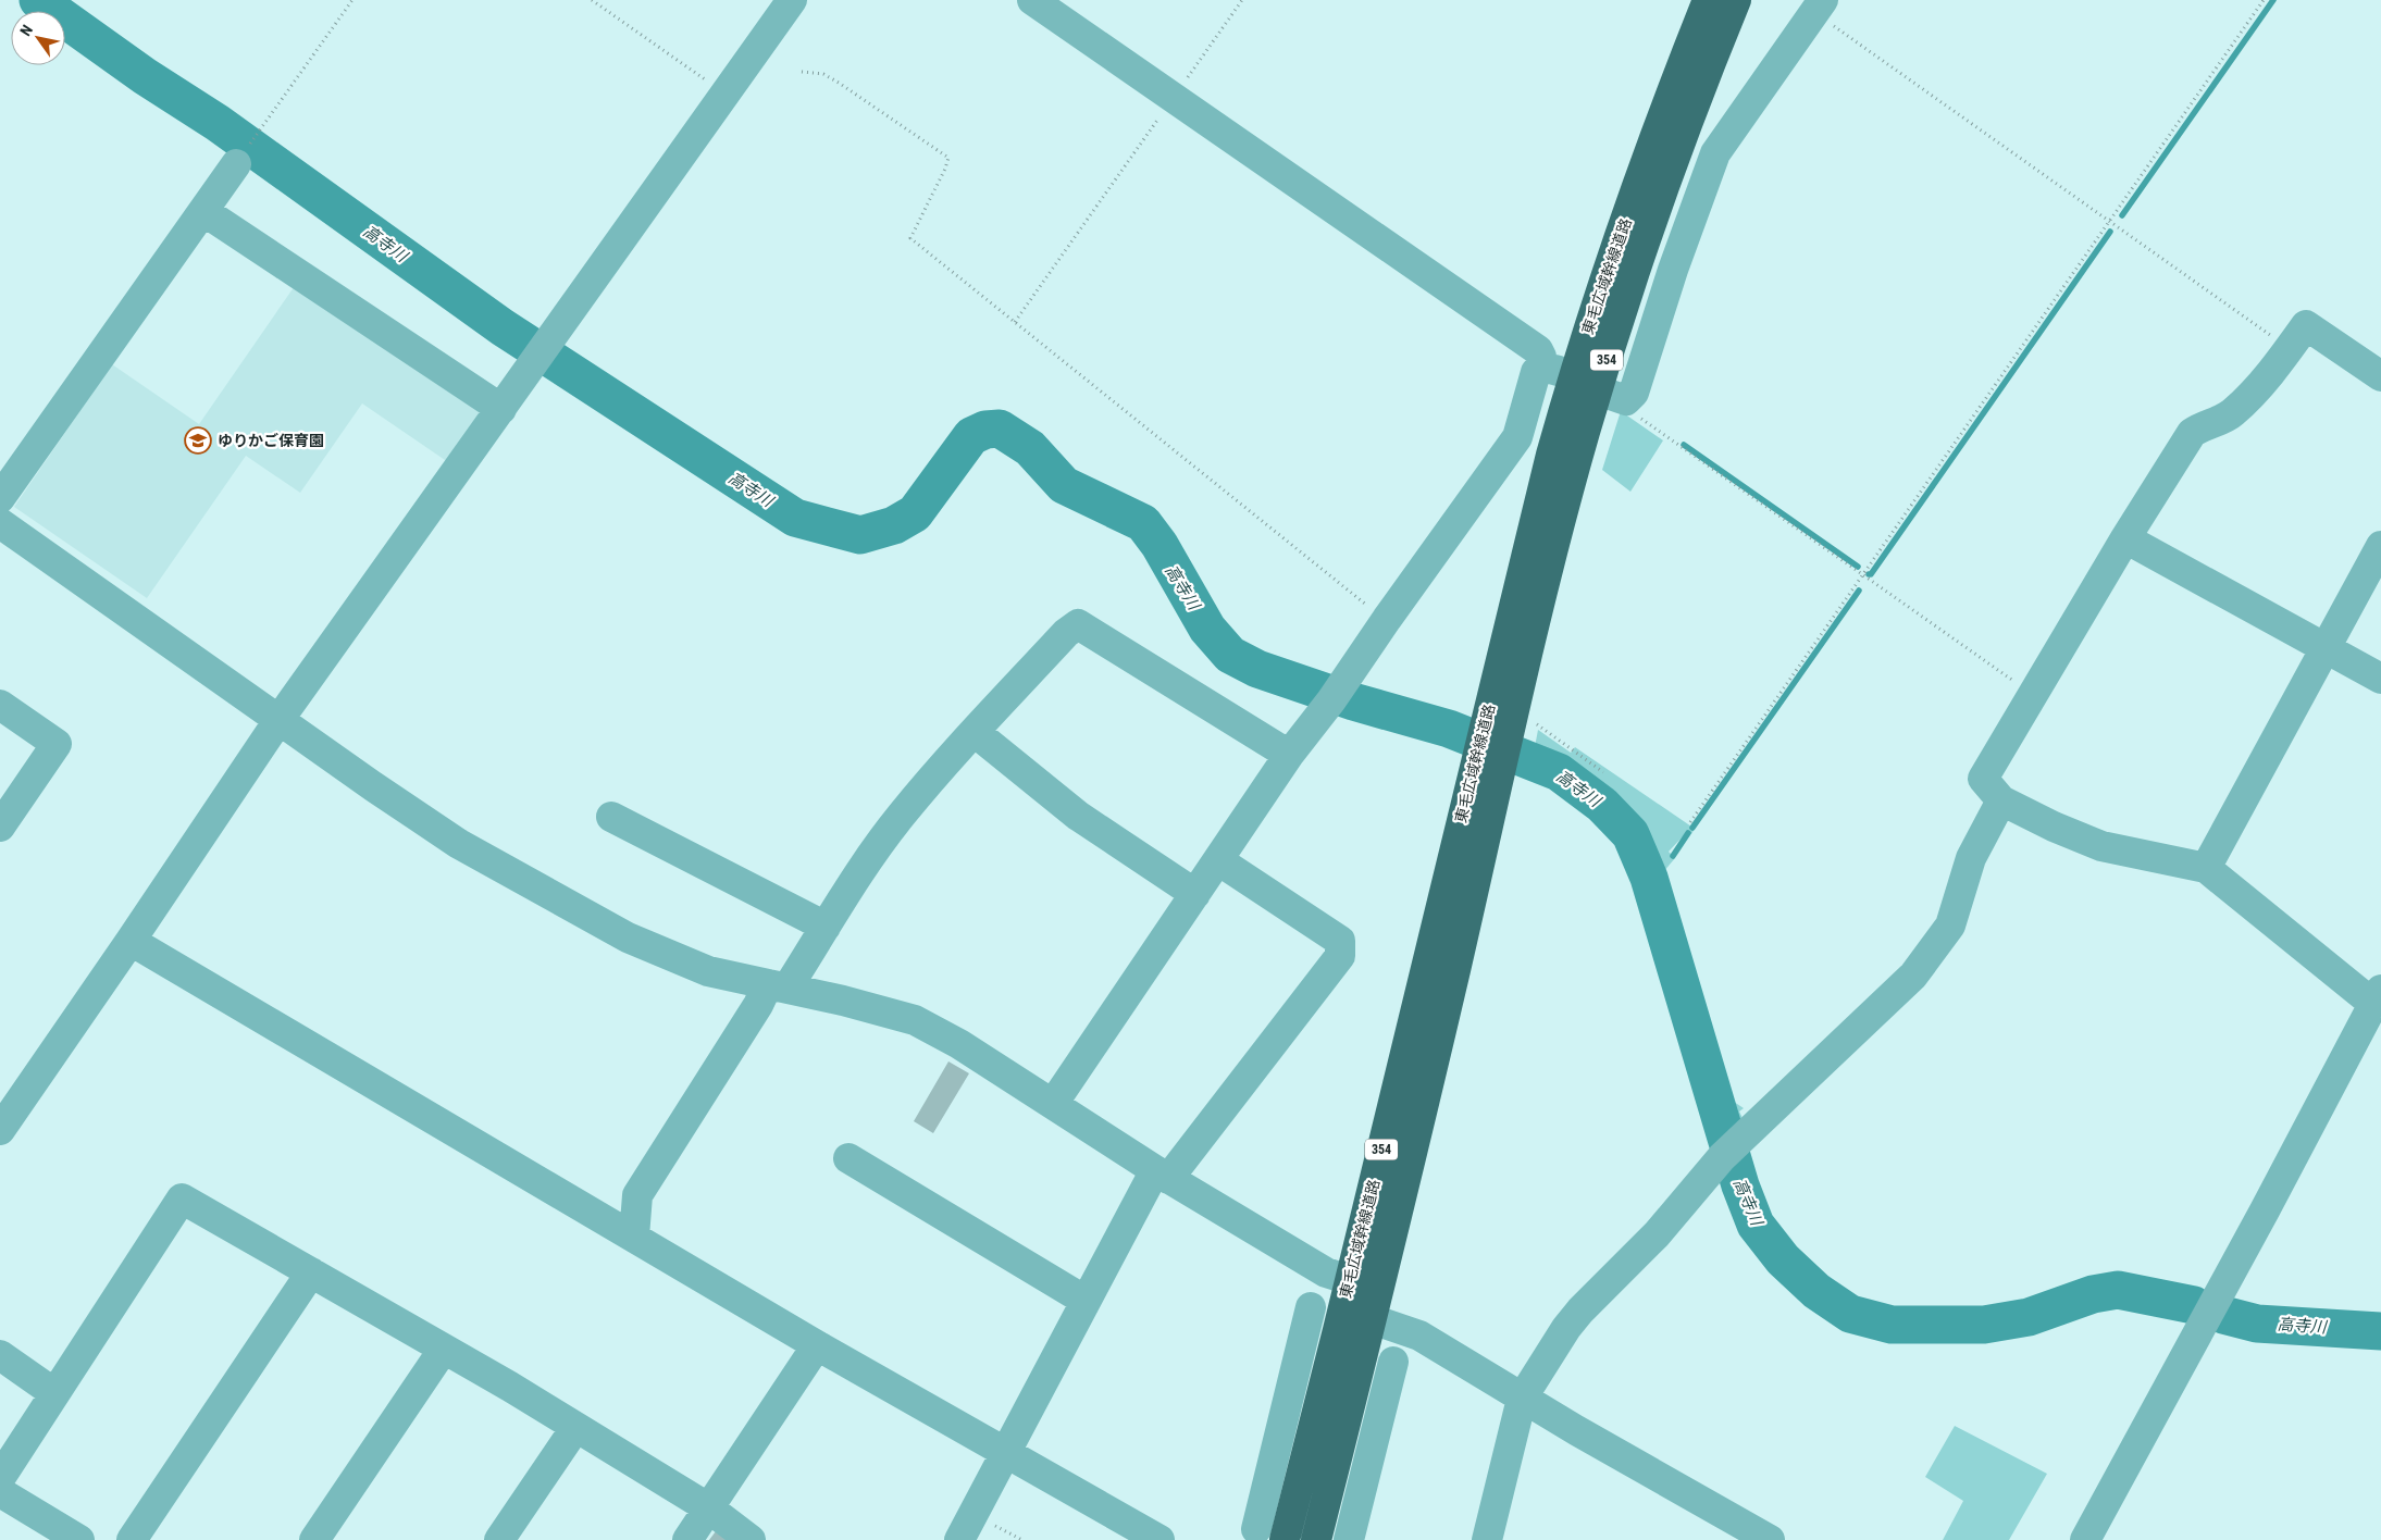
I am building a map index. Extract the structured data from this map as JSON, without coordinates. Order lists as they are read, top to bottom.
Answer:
{
  "streets": {
    "highway": ["東毛広域幹線道路", "354"]
  },
  "water": ["高寺川"],
  "places": {
    "school or university": ["ゆりかご保育園"]
  },
  "north": "top left"
}
